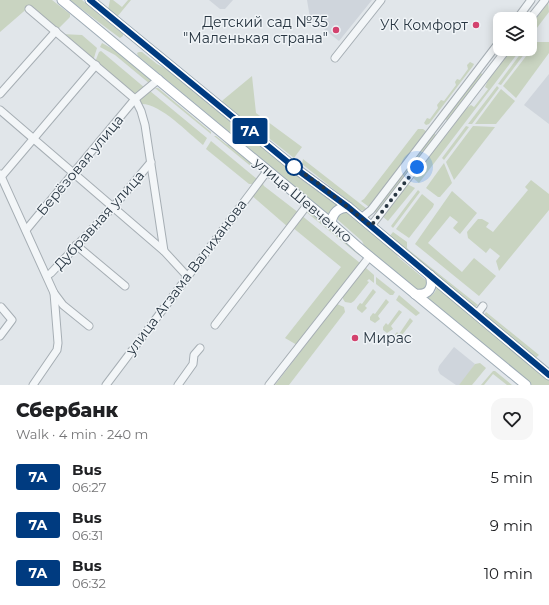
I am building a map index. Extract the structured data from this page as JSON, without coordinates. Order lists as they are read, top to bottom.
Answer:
{
  "streets": {
    "main road": ["улица Шевченко"],
    "street": ["Берёзовая улица", "Дубравная улица", "улица Агзама Валиханова"]
  },
  "crossings": [
    ["Берёзовая улица", "улица Шевченко"],
    ["улица Шевченко", "улица Агзама Валиханова"]
  ],
  "places": ["УК Комфорт", "Детский сад №35 \"Маленькая страна\"", "Мирас"],
  "lines": ["bus line 7А"],
  "page": {
    "on_map": "7А",
    "heading": ["Сбербанк", "Walk · 4 min · 240 m"],
    "list": [
      {
        "mark": "7А",
        "name": "Bus",
        "note": "06:27",
        "value": "5 min"
      },
      {
        "mark": "7А",
        "name": "Bus",
        "note": "06:31",
        "value": "9 min"
      },
      {
        "mark": "7А",
        "name": "Bus",
        "note": "06:32",
        "value": "10 min"
      }
    ]
  }
}
